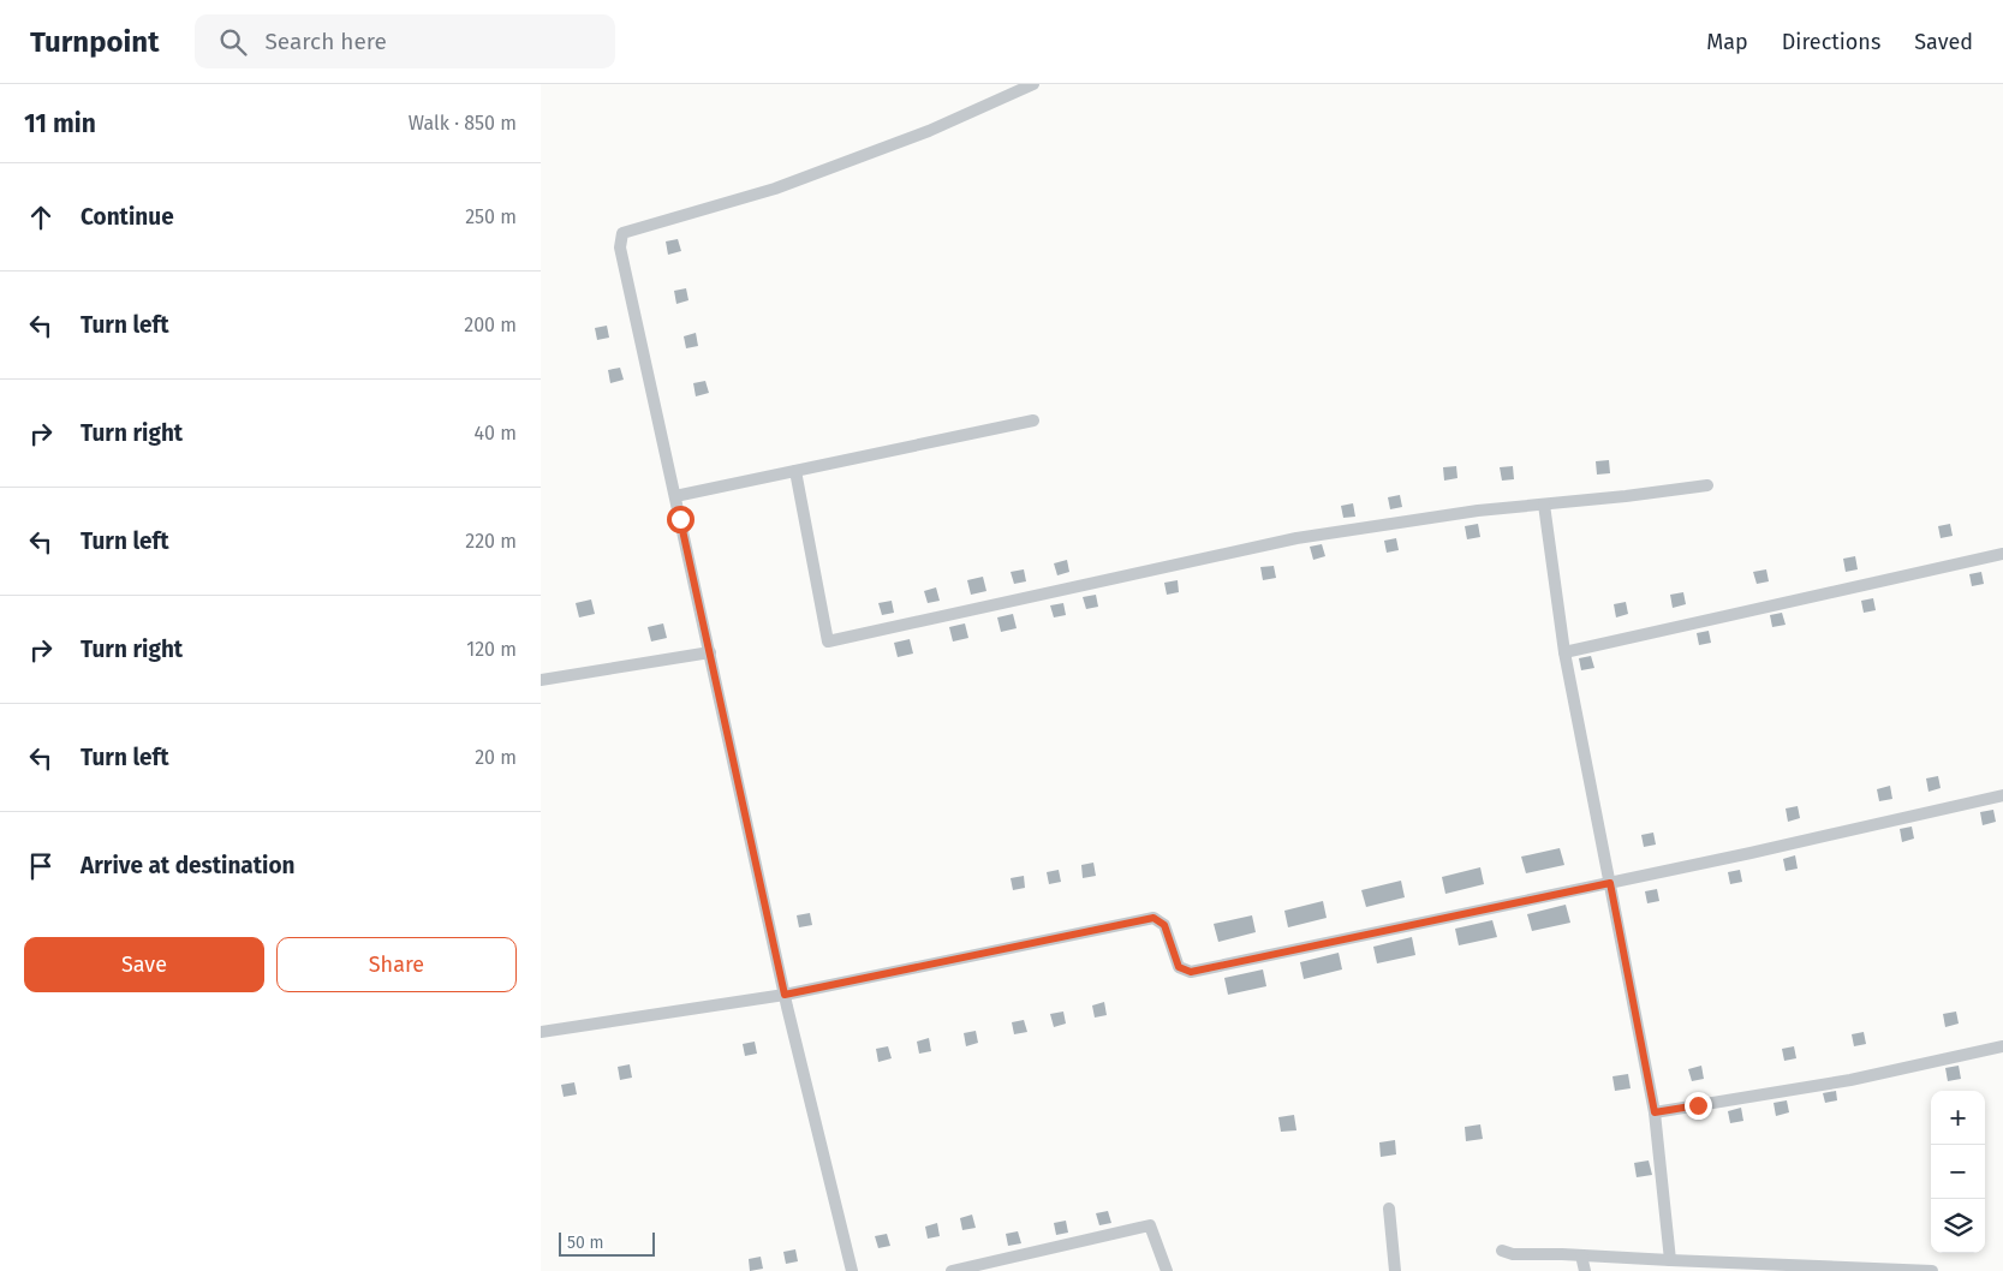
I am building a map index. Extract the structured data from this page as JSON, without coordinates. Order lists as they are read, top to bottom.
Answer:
{
  "scale_bar": "50 m",
  "page": {
    "header": "Turnpoint",
    "search": "Search here",
    "nav": ["Map", "Directions", "Saved"],
    "heading": ["11 min", "Walk · 850 m"],
    "list": [
      ["Continue", "250 m"],
      ["Turn left", "200 m"],
      ["Turn right", "40 m"],
      ["Turn left", "220 m"],
      ["Turn right", "120 m"],
      ["Turn left", "20 m"],
      "Arrive at destination"
    ],
    "buttons": ["Save", "Share"],
    "map_buttons": ["+", "−"],
    "scale": "50 m"
  }
}
